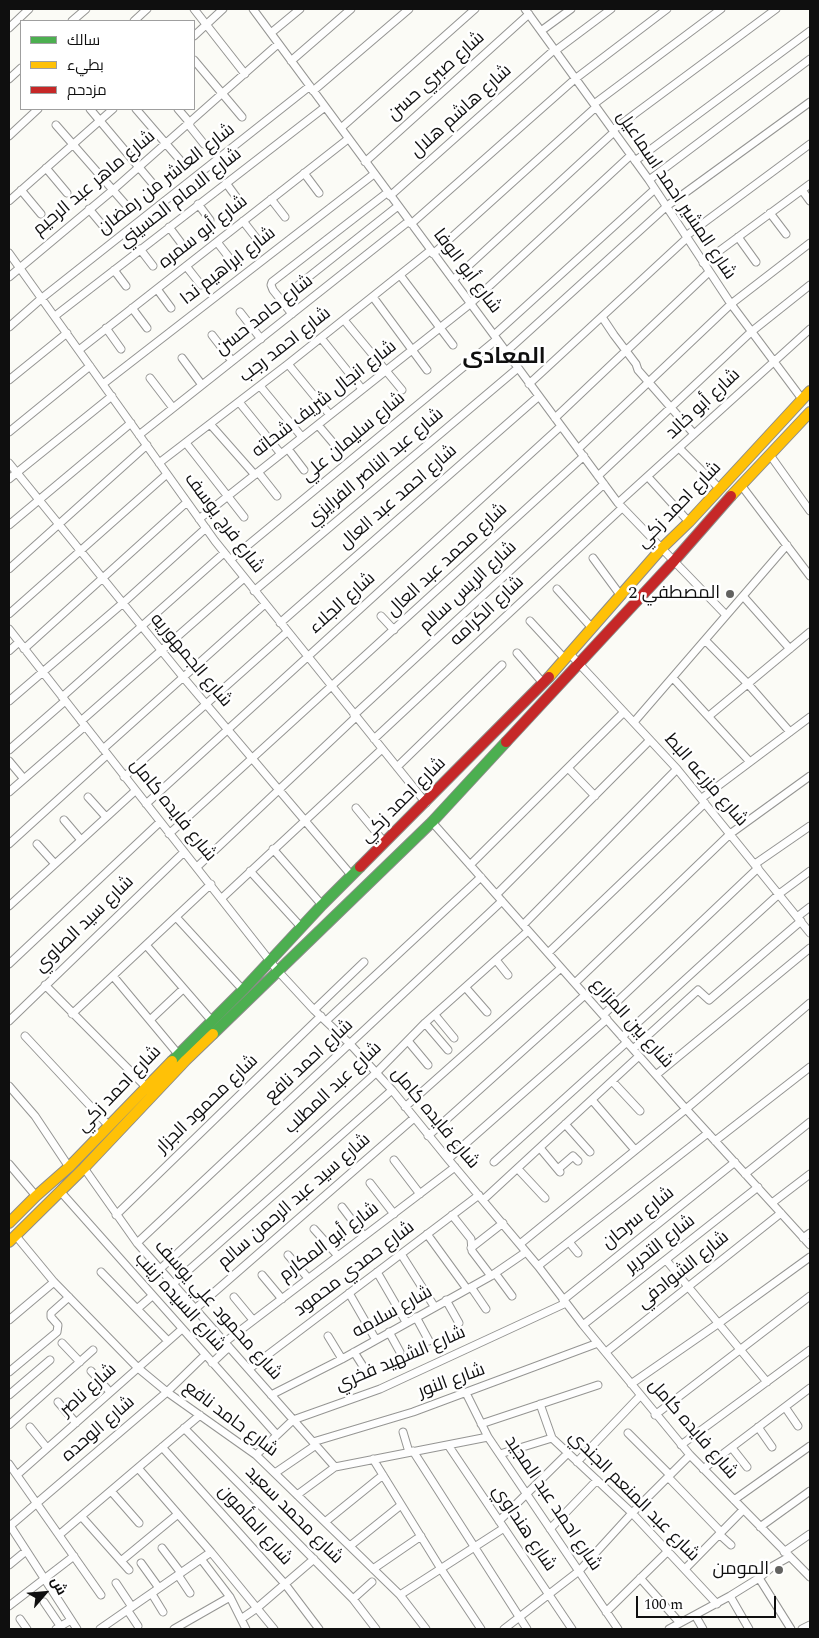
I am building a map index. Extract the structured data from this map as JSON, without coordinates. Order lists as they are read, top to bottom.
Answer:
{
  "streets": {
    "street": [
      "شارع صبري حسن",
      "شارع هاشم هلال",
      "شارع العاشر من رمضان",
      "شارع ماهر عبد الرحيم",
      "شارع المشير احمد اسماعيل",
      "شارع الامام الحسيني",
      "شارع أبو سمره",
      "شارع ابراهيم ندا",
      "شارع أبو الوفا",
      "شارع حامد حسن",
      "شارع احمد رجب",
      "شارع انجال شريف شحاته",
      "شارع أبو خالد",
      "شارع سليمان علي",
      "شارع عبد الناصر الفرايزي",
      "شارع احمد عبد العال",
      "شارع احمد زكي",
      "شارع فرج يوسف",
      "شارع محمد عبد العال",
      "شارع الريس سالم",
      "شارع الجلاء",
      "شارع الكرامه",
      "شارع الجمهوريه",
      "شارع مزرعه البط",
      "شارع فايده كامل",
      "شارع سيد الصاوي",
      "شارع بين المزارع",
      "شارع احمد نافع",
      "شارع عبد المطلب",
      "شارع محمود الجزار",
      "شارع سيد عبد الرحمن سالم",
      "شارع سرحان",
      "شارع أبو المكارم",
      "شارع التحرير",
      "شارع حمدي محمود",
      "شارع الشوادفي",
      "شارع السيده زينب",
      "شارع محمود علي يوسف",
      "شارع سلامه",
      "شارع الشهيد فخري",
      "شارع النور",
      "شارع ناصر",
      "شارع حامد نافع",
      "شارع الوحده",
      "شارع عبد المنعم الجندي",
      "شارع احمد عبد المجيد",
      "شارع محمد سعيد",
      "شارع المأمون",
      "شارع هنداوي"
    ]
  },
  "crossings": [
    ["شارع صبري حسن", "شارع المشير احمد اسماعيل"],
    ["شارع صبري حسن", "شارع أبو الوفا"],
    ["شارع هاشم هلال", "شارع المشير احمد اسماعيل"],
    ["شارع هاشم هلال", "شارع أبو الوفا"],
    ["شارع هاشم هلال", "شارع حامد حسن"],
    ["شارع العاشر من رمضان", "شارع أبو الوفا"],
    ["شارع العاشر من رمضان", "شارع فرج يوسف"],
    ["شارع ماهر عبد الرحيم", "شارع أبو الوفا"],
    ["شارع ماهر عبد الرحيم", "شارع فرج يوسف"],
    ["شارع المشير احمد اسماعيل", "شارع حامد حسن"],
    ["شارع المشير احمد اسماعيل", "شارع احمد رجب"],
    ["شارع المشير احمد اسماعيل", "شارع انجال شريف شحاته"],
    ["شارع المشير احمد اسماعيل", "شارع أبو خالد"],
    ["شارع المشير احمد اسماعيل", "شارع سليمان علي"],
    ["شارع المشير احمد اسماعيل", "شارع احمد زكي"],
    ["شارع الامام الحسيني", "شارع أبو الوفا"],
    ["شارع الامام الحسيني", "شارع فرج يوسف"],
    ["شارع أبو سمره", "شارع أبو الوفا"],
    ["شارع أبو سمره", "شارع فرج يوسف"],
    ["شارع ابراهيم ندا", "شارع أبو الوفا"],
    ["شارع ابراهيم ندا", "شارع فرج يوسف"],
    ["شارع أبو الوفا", "شارع حامد حسن"],
    ["شارع أبو الوفا", "شارع احمد رجب"],
    ["شارع أبو الوفا", "شارع انجال شريف شحاته"],
    ["شارع أبو الوفا", "شارع أبو خالد"],
    ["شارع أبو الوفا", "شارع سليمان علي"],
    ["شارع أبو الوفا", "شارع عبد الناصر الفرايزي"],
    ["شارع أبو الوفا", "شارع احمد عبد العال"],
    ["شارع أبو الوفا", "شارع احمد زكي"],
    ["شارع أبو الوفا", "شارع محمد عبد العال"],
    ["شارع أبو الوفا", "شارع الريس سالم"],
    ["شارع أبو الوفا", "شارع الجلاء"],
    ["شارع أبو الوفا", "شارع الكرامه"],
    ["شارع حامد حسن", "شارع فرج يوسف"],
    ["شارع احمد رجب", "شارع فرج يوسف"],
    ["شارع انجال شريف شحاته", "شارع فرج يوسف"],
    ["شارع أبو خالد", "شارع الكرامه"],
    ["شارع سليمان علي", "شارع فرج يوسف"],
    ["شارع عبد الناصر الفرايزي", "شارع فرج يوسف"],
    ["شارع احمد عبد العال", "شارع فرج يوسف"],
    ["شارع احمد زكي", "شارع فرج يوسف"],
    ["شارع احمد زكي", "شارع الجمهوريه"],
    ["شارع احمد زكي", "شارع مزرعه البط"],
    ["شارع احمد زكي", "شارع فايده كامل"],
    ["شارع احمد زكي", "شارع بين المزارع"],
    ["شارع احمد زكي", "شارع السيده زينب"],
    ["شارع احمد زكي", "شارع محمود علي يوسف"],
    ["شارع احمد زكي", "شارع حامد نافع"],
    ["شارع فرج يوسف", "شارع محمد عبد العال"],
    ["شارع فرج يوسف", "شارع الريس سالم"],
    ["شارع فرج يوسف", "شارع الجلاء"],
    ["شارع فرج يوسف", "شارع الكرامه"],
    ["شارع محمد عبد العال", "شارع الجمهوريه"],
    ["شارع محمد عبد العال", "شارع فايده كامل"],
    ["شارع الجلاء", "شارع الجمهوريه"],
    ["شارع الجلاء", "شارع فايده كامل"],
    ["شارع فايده كامل", "شارع سيد الصاوي"],
    ["شارع فايده كامل", "شارع احمد نافع"],
    ["شارع فايده كامل", "شارع عبد المطلب"],
    ["شارع فايده كامل", "شارع محمود الجزار"],
    ["شارع فايده كامل", "شارع سيد عبد الرحمن سالم"],
    ["شارع فايده كامل", "شارع سرحان"],
    ["شارع فايده كامل", "شارع أبو المكارم"],
    ["شارع فايده كامل", "شارع التحرير"],
    ["شارع فايده كامل", "شارع حمدي محمود"],
    ["شارع فايده كامل", "شارع الشوادفي"],
    ["شارع فايده كامل", "شارع سلامه"],
    ["شارع فايده كامل", "شارع الشهيد فخري"],
    ["شارع فايده كامل", "شارع النور"],
    ["شارع بين المزارع", "شارع احمد نافع"],
    ["شارع بين المزارع", "شارع عبد المطلب"],
    ["شارع بين المزارع", "شارع محمود الجزار"],
    ["شارع بين المزارع", "شارع سرحان"],
    ["شارع بين المزارع", "شارع التحرير"],
    ["شارع بين المزارع", "شارع حمدي محمود"],
    ["شارع بين المزارع", "شارع الشوادفي"],
    ["شارع احمد نافع", "شارع محمود علي يوسف"],
    ["شارع عبد المطلب", "شارع محمود علي يوسف"],
    ["شارع محمود الجزار", "شارع محمود علي يوسف"],
    ["شارع سيد عبد الرحمن سالم", "شارع محمود علي يوسف"],
    ["شارع سرحان", "شارع الشهيد فخري"],
    ["شارع أبو المكارم", "شارع السيده زينب"],
    ["شارع أبو المكارم", "شارع محمود علي يوسف"],
    ["شارع حمدي محمود", "شارع محمود علي يوسف"],
    ["شارع السيده زينب", "شارع الشهيد فخري"],
    ["شارع السيده زينب", "شارع ناصر"],
    ["شارع السيده زينب", "شارع الوحده"],
    ["شارع محمود علي يوسف", "شارع سلامه"],
    ["شارع محمود علي يوسف", "شارع الشهيد فخري"],
    ["شارع محمود علي يوسف", "شارع النور"],
    ["شارع الشهيد فخري", "شارع حامد نافع"],
    ["شارع النور", "شارع حامد نافع"],
    ["شارع النور", "شارع احمد عبد المجيد"],
    ["شارع ناصر", "شارع حامد نافع"],
    ["شارع حامد نافع", "شارع الوحده"]
  ],
  "districts": ["المعادى"],
  "places": ["المصطفي 2", "المومن"],
  "legend": ["سالك", "بطيء", "مزدحم"],
  "scale_bar": "100 m",
  "north": "top right"
}
